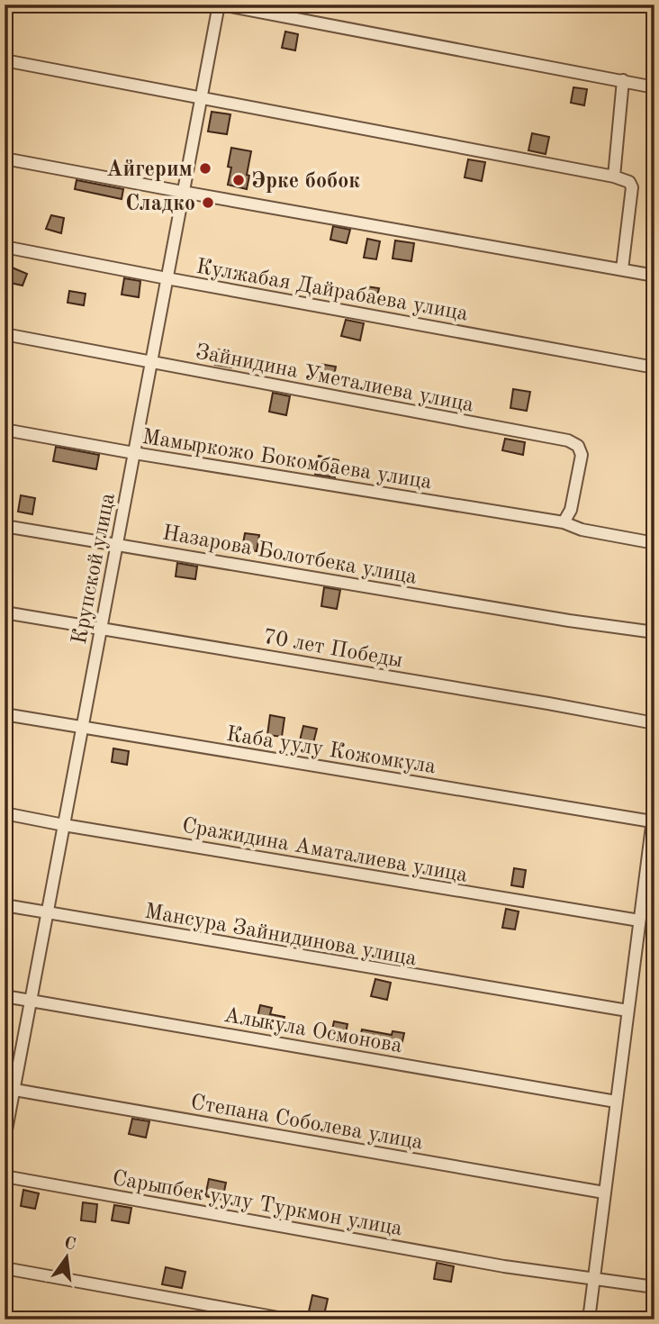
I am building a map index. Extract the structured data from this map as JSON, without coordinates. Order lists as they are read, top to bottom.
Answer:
{
  "streets": {
    "street": [
      "Кулжабая Дайрабаева улица",
      "Зайнидина Уметалиева улица",
      "Мамыркожо Бокомбаева улица",
      "Назарова Болотбека улица",
      "Крупской улица",
      "70 лет Победы",
      "Каба уулу Кожомкула",
      "Сражидина Аматалиева улица",
      "Мансура Зайнидинова улица",
      "Алыкула Осмонова",
      "Степана Соболева улица",
      "Сарыпбек уулу Туркмон улица"
    ]
  },
  "crossings": [
    ["Кулжабая Дайрабаева улица", "Крупской улица"],
    ["Зайнидина Уметалиева улица", "Мамыркожо Бокомбаева улица"],
    ["Зайнидина Уметалиева улица", "Крупской улица"],
    ["Мамыркожо Бокомбаева улица", "Крупской улица"],
    ["Назарова Болотбека улица", "Крупской улица"],
    ["Крупской улица", "70 лет Победы"],
    ["Крупской улица", "Каба уулу Кожомкула"],
    ["Крупской улица", "Сражидина Аматалиева улица"],
    ["Крупской улица", "Мансура Зайнидинова улица"],
    ["Крупской улица", "Алыкула Осмонова"],
    ["Крупской улица", "Степана Соболева улица"]
  ],
  "places": ["Айгерим", "Эрке бобок", "Сладко"],
  "north": "top"
}
